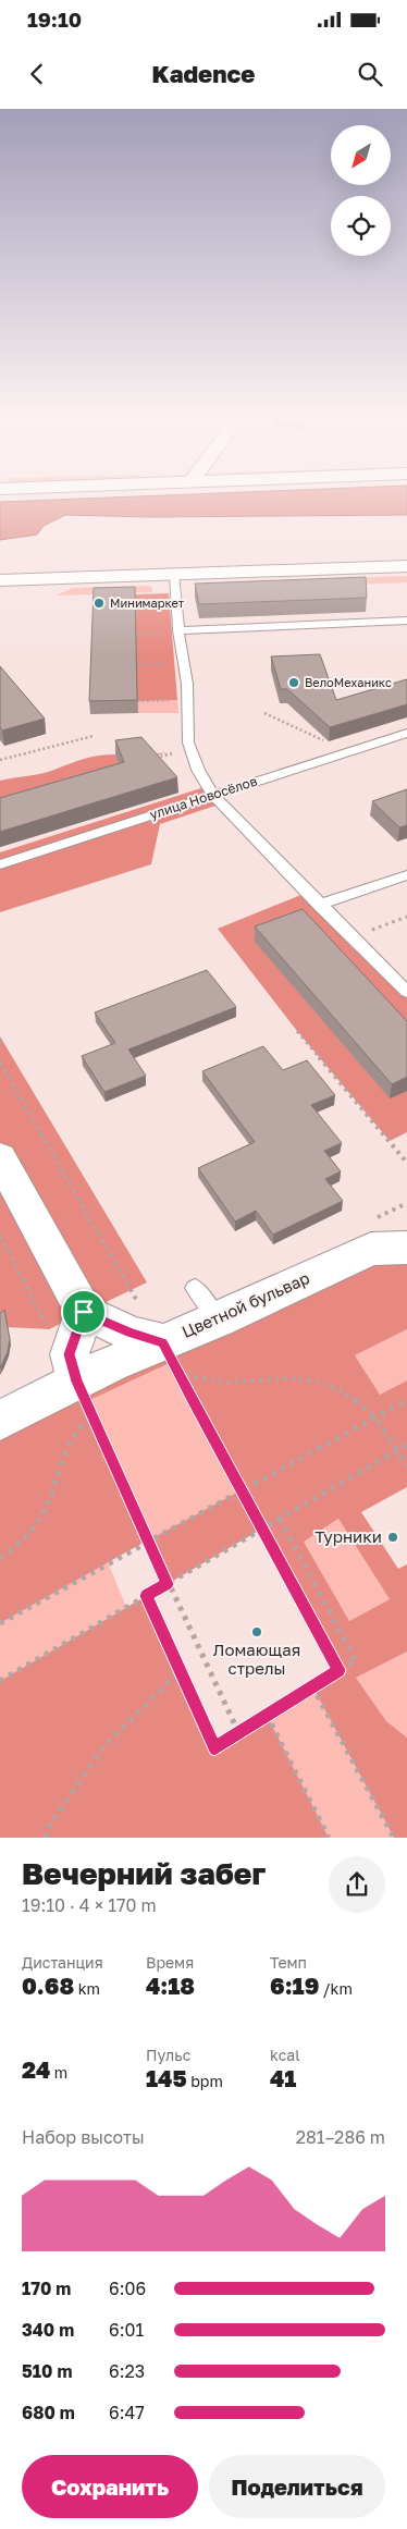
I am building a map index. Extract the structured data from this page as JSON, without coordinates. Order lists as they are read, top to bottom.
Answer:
{
  "streets": {
    "street": ["Цветной бульвар"],
    "lane": ["улица Новосёлов"]
  },
  "places": [
    "Минимаркет",
    "ВелоМеханикс",
    "Турники",
    "Ломающая стрелы"
  ],
  "north": "bottom left",
  "page": {
    "status": "19:10",
    "header": "Kadence",
    "heading": ["Вечерний забег", "19:10 · 4 × 170 m"],
    "stats": [
      ["Дистанция", "0.68 km"],
      ["Время", "4:18"],
      ["Темп", "6:19 /km"],
      ["24 m"],
      ["Пульс", "145 bpm"],
      ["kcal", "41"]
    ],
    "chart": ["Набор высоты", "281–286 m"],
    "list": [
      {
        "name": "170 m",
        "note": "6:06"
      },
      {
        "name": "340 m",
        "note": "6:01"
      },
      {
        "name": "510 m",
        "note": "6:23"
      },
      {
        "name": "680 m",
        "note": "6:47"
      }
    ],
    "buttons": ["Сохранить", "Поделиться"]
  }
}
